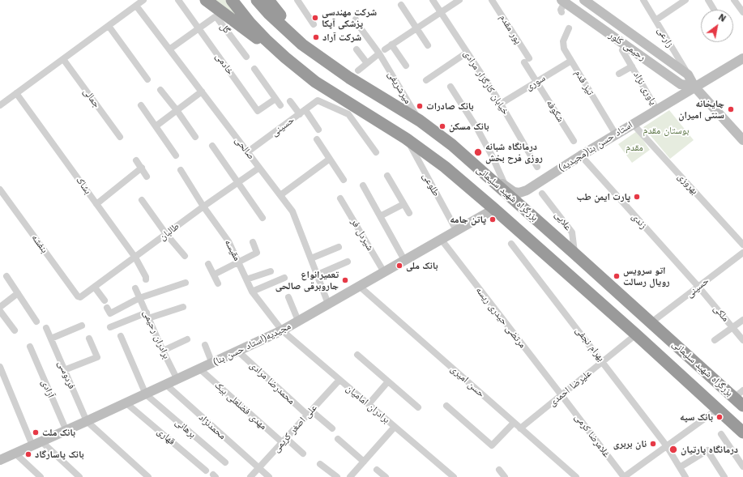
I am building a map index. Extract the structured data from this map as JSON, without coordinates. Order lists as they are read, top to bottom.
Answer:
{
  "streets": {
    "highway": ["بزرگراه شهید سلیمانی"],
    "main road": ["رحیمی کلور", "استاد حسن بنا(مجیدیه)", "مجیدیه(استاد حسن بنا)"],
    "street": [
      "گل",
      "پور مقدم",
      "زارعی",
      "خادمی",
      "خیابان کارگزار مرادی",
      "سوری",
      "تیز قدم",
      "میرشریفی",
      "یاوری نژاد",
      "جمالی",
      "شکوفه",
      "حسینی",
      "صالحی",
      "بهروزی",
      "طلوعی",
      "بشاک",
      "علایی",
      "زندی",
      "طالبان",
      "شیردل فر",
      "بنفشه",
      "مقیسه",
      "ملکی",
      "مرتضی حیدری ریسه",
      "برادران رحیمی",
      "بهرام نجفی",
      "فردوسی",
      "حسن امیری",
      "محمدرضا مرادی",
      "علیرضا احمدی",
      "آزادی",
      "برادران امامیان",
      "مهدی فضلعلی بیک",
      "محمدنژاد",
      "برهانی",
      "علی اصغر کریمی",
      "غلامرضا کرمی",
      "قهاری"
    ]
  },
  "crossings": [
    ["گل", "خادمی"],
    ["پور مقدم", "سوری"],
    ["پور مقدم", "شکوفه"],
    ["رحیمی کلور", "استاد حسن بنا(مجیدیه)"],
    ["خیابان کارگزار مرادی", "سوری"],
    ["سوری", "تیز قدم"],
    ["سوری", "شکوفه"],
    ["تیز قدم", "استاد حسن بنا(مجیدیه)"],
    ["میرشریفی", "بزرگراه شهید سلیمانی"],
    ["یاوری نژاد", "استاد حسن بنا(مجیدیه)"],
    ["حسینی", "صالحی"],
    ["حسینی", "بزرگراه شهید سلیمانی"],
    ["حسینی", "زندی"],
    ["حسینی", "ملکی"],
    ["استاد حسن بنا(مجیدیه)", "بهروزی"],
    ["استاد حسن بنا(مجیدیه)", "بزرگراه شهید سلیمانی"],
    ["استاد حسن بنا(مجیدیه)", "زندی"],
    ["صالحی", "طالبان"],
    ["صالحی", "مجیدیه(استاد حسن بنا)"],
    ["طلوعی", "مجیدیه(استاد حسن بنا)"],
    ["بشاک", "طالبان"],
    ["بزرگراه شهید سلیمانی", "علایی"],
    ["زندی", "ملکی"],
    ["طالبان", "بنفشه"],
    ["طالبان", "مقیسه"],
    ["شیردل فر", "مجیدیه(استاد حسن بنا)"],
    ["مقیسه", "مجیدیه(استاد حسن بنا)"],
    ["مقیسه", "برادران امامیان"],
    ["مرتضی حیدری ریسه", "مجیدیه(استاد حسن بنا)"],
    ["مرتضی حیدری ریسه", "علیرضا احمدی"],
    ["مرتضی حیدری ریسه", "غلامرضا کرمی"],
    ["برادران رحیمی", "مجیدیه(استاد حسن بنا)"],
    ["مجیدیه(استاد حسن بنا)", "فردوسی"],
    ["مجیدیه(استاد حسن بنا)", "حسن امیری"],
    ["مجیدیه(استاد حسن بنا)", "محمدرضا مرادی"],
    ["مجیدیه(استاد حسن بنا)", "آزادی"],
    ["مجیدیه(استاد حسن بنا)", "برادران امامیان"],
    ["مجیدیه(استاد حسن بنا)", "مهدی فضلعلی بیک"],
    ["مجیدیه(استاد حسن بنا)", "محمدنژاد"],
    ["مجیدیه(استاد حسن بنا)", "برهانی"],
    ["مجیدیه(استاد حسن بنا)", "قهاری"],
    ["بهرام نجفی", "علیرضا احمدی"],
    ["حسن امیری", "علیرضا احمدی"],
    ["محمدرضا مرادی", "علی اصغر کریمی"],
    ["علیرضا احمدی", "غلامرضا کرمی"],
    ["برادران امامیان", "علی اصغر کریمی"],
    ["مهدی فضلعلی بیک", "علی اصغر کریمی"],
    ["محمدنژاد", "علی اصغر کریمی"]
  ],
  "parks": ["بوستان مقدم", "مقدم"],
  "places": [
    "شرکت مهندسی پزشکی آپکا",
    "شرکت آراد",
    "بانک صادرات",
    "چایخانه سنتی امیران",
    "بانک مسکن",
    "درمانگاه شبانه روزی فرح بخش",
    "پارت ایمن طب",
    "پاتن جامه",
    "بانک ملی",
    "اتو سرویس رویال رسالت",
    "تعمیرانواع جاروبرقی صالحی",
    "بانک سپه",
    "بانک ملت",
    "نان بربری",
    "درمانگاه پارتیان",
    "بانک پاسارگاد"
  ],
  "north": "top right"
}
